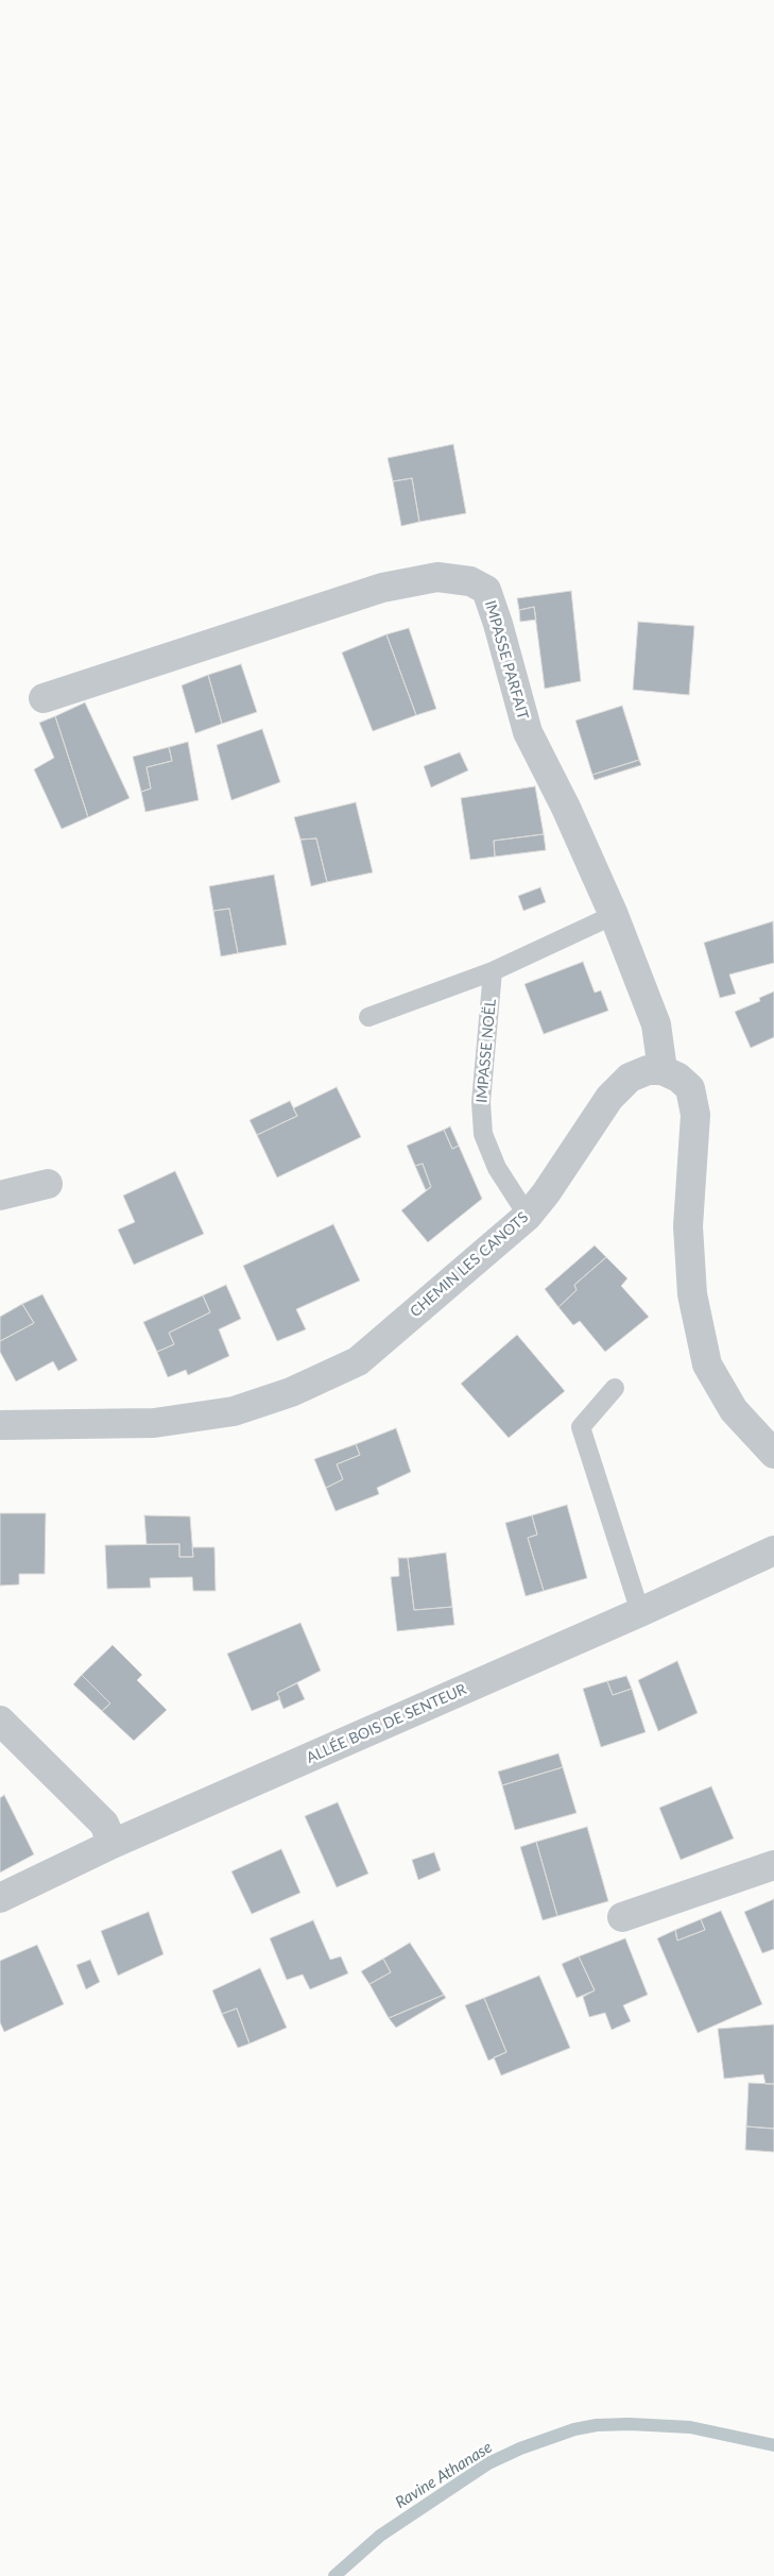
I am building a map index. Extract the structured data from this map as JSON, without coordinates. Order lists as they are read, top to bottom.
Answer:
{
  "streets": {
    "street": ["IMPASSE PARFAIT", "CHEMIN LES CANOTS", "ALLÉE BOIS DE SENTEUR"],
    "lane": ["IMPASSE NOËL"]
  },
  "crossings": [
    ["IMPASSE PARFAIT", "CHEMIN LES CANOTS"],
    ["IMPASSE NOËL", "CHEMIN LES CANOTS"]
  ],
  "water": ["Ravine Athanase"]
}
